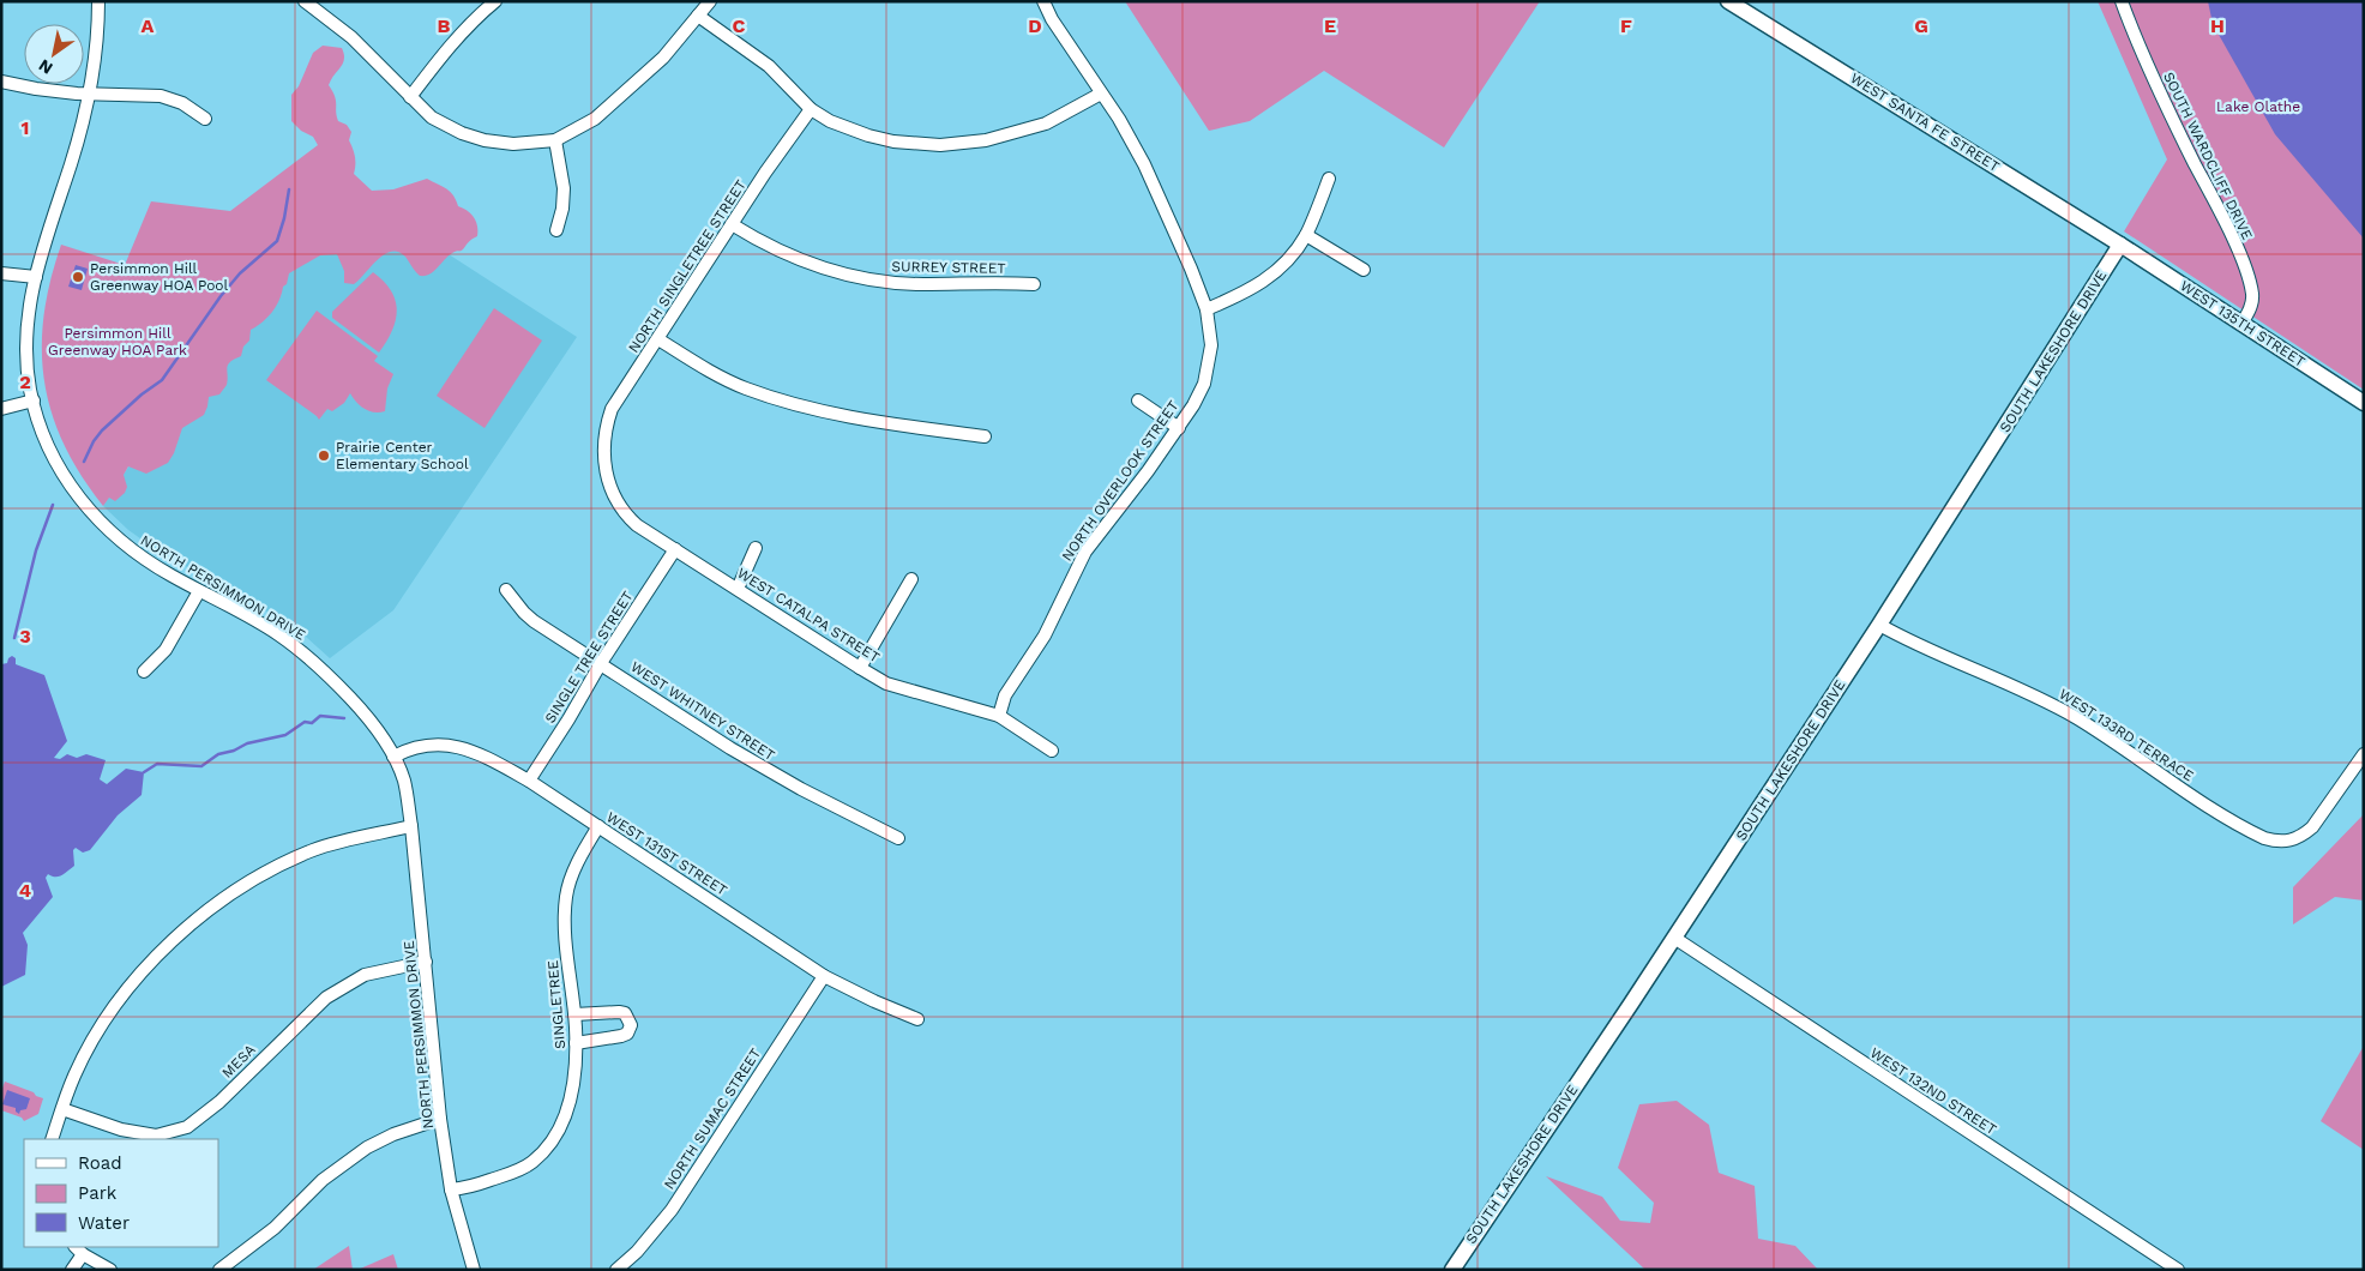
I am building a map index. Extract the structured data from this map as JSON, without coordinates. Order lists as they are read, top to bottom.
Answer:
{
  "streets": {
    "street": [
      "WEST SANTA FE STREET",
      "SOUTH WARDCLIFF DRIVE",
      "NORTH SINGLETREE STREET",
      "SURREY STREET",
      "WEST 135TH STREET",
      "SOUTH LAKESHORE DRIVE",
      "NORTH OVERLOOK STREET",
      "NORTH PERSIMMON DRIVE",
      "WEST CATALPA STREET",
      "SINGLE TREE STREET",
      "WEST WHITNEY STREET",
      "WEST 133RD TERRACE",
      "WEST 131ST STREET",
      "SINGLETREE",
      "MESA",
      "WEST 132ND STREET",
      "NORTH SUMAC STREET"
    ]
  },
  "crossings": [
    ["WEST SANTA FE STREET", "WEST 135TH STREET"],
    ["WEST SANTA FE STREET", "SOUTH LAKESHORE DRIVE"],
    ["SOUTH WARDCLIFF DRIVE", "WEST 135TH STREET"],
    ["NORTH SINGLETREE STREET", "SURREY STREET"],
    ["NORTH SINGLETREE STREET", "WEST CATALPA STREET"],
    ["WEST 135TH STREET", "SOUTH LAKESHORE DRIVE"],
    ["SOUTH LAKESHORE DRIVE", "WEST 133RD TERRACE"],
    ["SOUTH LAKESHORE DRIVE", "WEST 132ND STREET"],
    ["NORTH OVERLOOK STREET", "WEST CATALPA STREET"],
    ["NORTH PERSIMMON DRIVE", "WEST 131ST STREET"],
    ["NORTH PERSIMMON DRIVE", "SINGLETREE"],
    ["NORTH PERSIMMON DRIVE", "MESA"],
    ["WEST CATALPA STREET", "SINGLE TREE STREET"],
    ["SINGLE TREE STREET", "WEST WHITNEY STREET"],
    ["SINGLE TREE STREET", "WEST 131ST STREET"],
    ["WEST 131ST STREET", "SINGLETREE"],
    ["WEST 131ST STREET", "NORTH SUMAC STREET"]
  ],
  "parks": ["Lake Olathe", "Persimmon Hill Greenway HOA Park"],
  "places": ["Persimmon Hill Greenway HOA Pool", "Prairie Center Elementary School"],
  "legend": ["Road", "Park", "Water"],
  "north": "bottom left",
  "grid": {
    "columns": [
      "A",
      "B",
      "C",
      "D",
      "E",
      "F",
      "G",
      "H"
    ],
    "rows": [
      "1",
      "2",
      "3",
      "4"
    ]
  }
}
